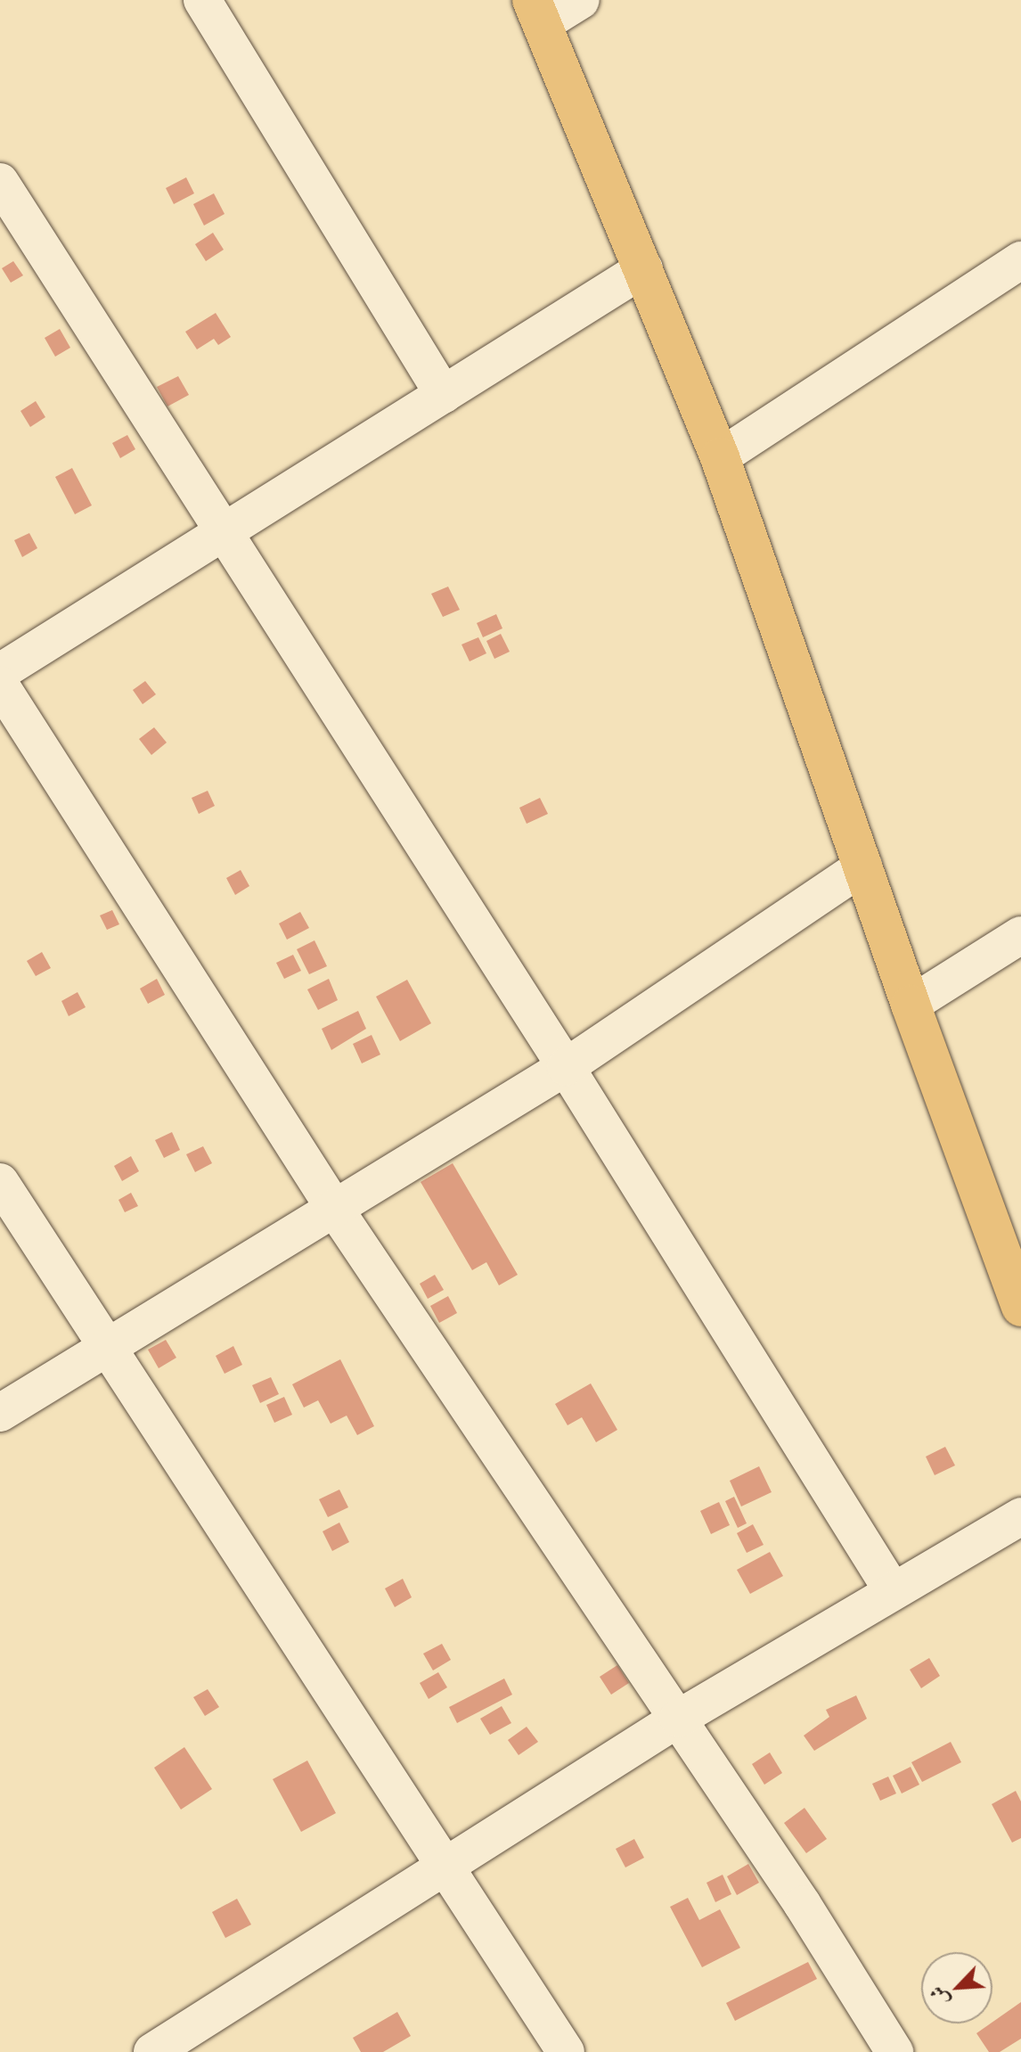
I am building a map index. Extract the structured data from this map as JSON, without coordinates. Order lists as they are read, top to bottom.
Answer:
{
  "north": "bottom left"
}
